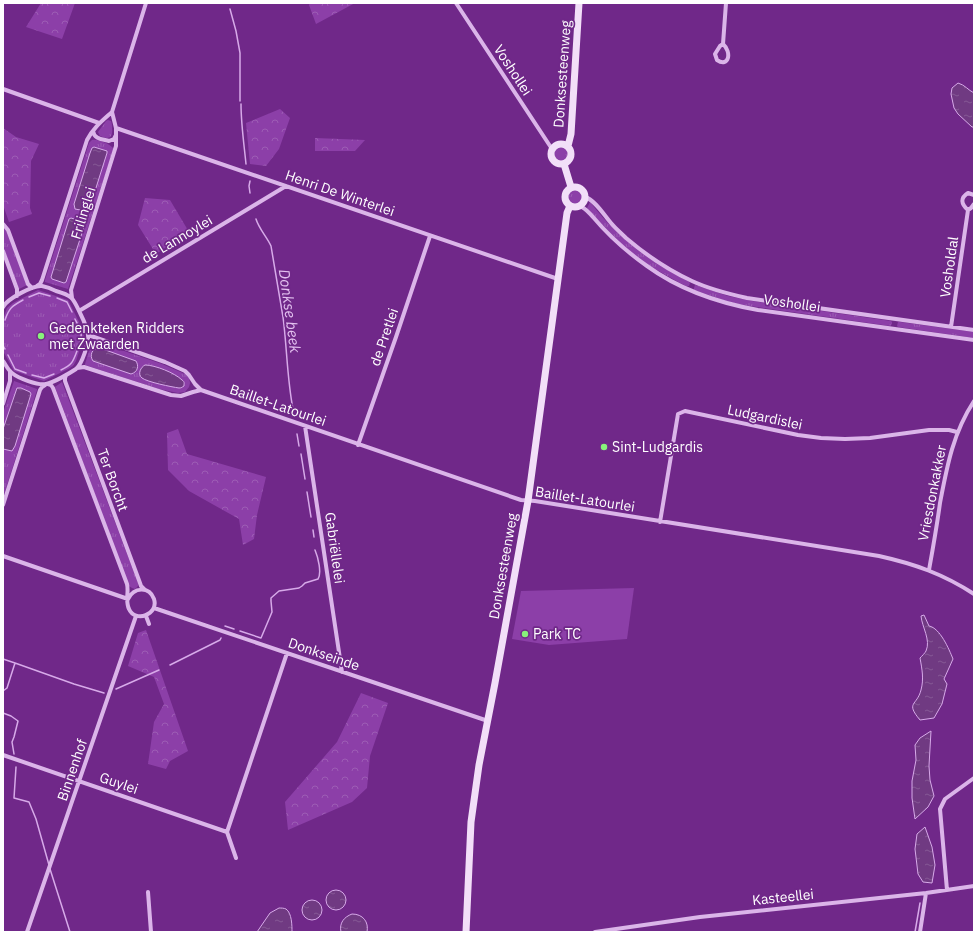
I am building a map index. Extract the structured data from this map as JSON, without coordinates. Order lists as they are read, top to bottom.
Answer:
{
  "streets": {
    "street": [
      "Voshollei",
      "Donksesteenweg",
      "Henri De Winterlei",
      "Frilinglei",
      "de Lannoylei",
      "Vosholdal",
      "de Pretlei",
      "Baillet-Latourlei",
      "Ludgardislei",
      "Ter Borcht",
      "Vriesdonkakker",
      "Gabriëllelei",
      "Donkseinde",
      "Binnenhof",
      "Guylei",
      "Kasteellei"
    ]
  },
  "crossings": [
    ["Voshollei", "Donksesteenweg"],
    ["Voshollei", "Vosholdal"],
    ["Donksesteenweg", "Henri De Winterlei"],
    ["Donksesteenweg", "Baillet-Latourlei"],
    ["Donksesteenweg", "Donkseinde"],
    ["Henri De Winterlei", "Frilinglei"],
    ["Henri De Winterlei", "de Lannoylei"],
    ["Henri De Winterlei", "de Pretlei"],
    ["de Pretlei", "Baillet-Latourlei"],
    ["Baillet-Latourlei", "Ludgardislei"],
    ["Baillet-Latourlei", "Vriesdonkakker"],
    ["Baillet-Latourlei", "Gabriëllelei"],
    ["Ludgardislei", "Vriesdonkakker"],
    ["Ter Borcht", "Donkseinde"],
    ["Ter Borcht", "Binnenhof"],
    ["Gabriëllelei", "Donkseinde"],
    ["Donkseinde", "Binnenhof"],
    ["Binnenhof", "Guylei"]
  ],
  "water": ["Donkse beek"],
  "places": ["Gedenkteken Ridders met Zwaarden", "Sint-Ludgardis", "Park TC"]
}
